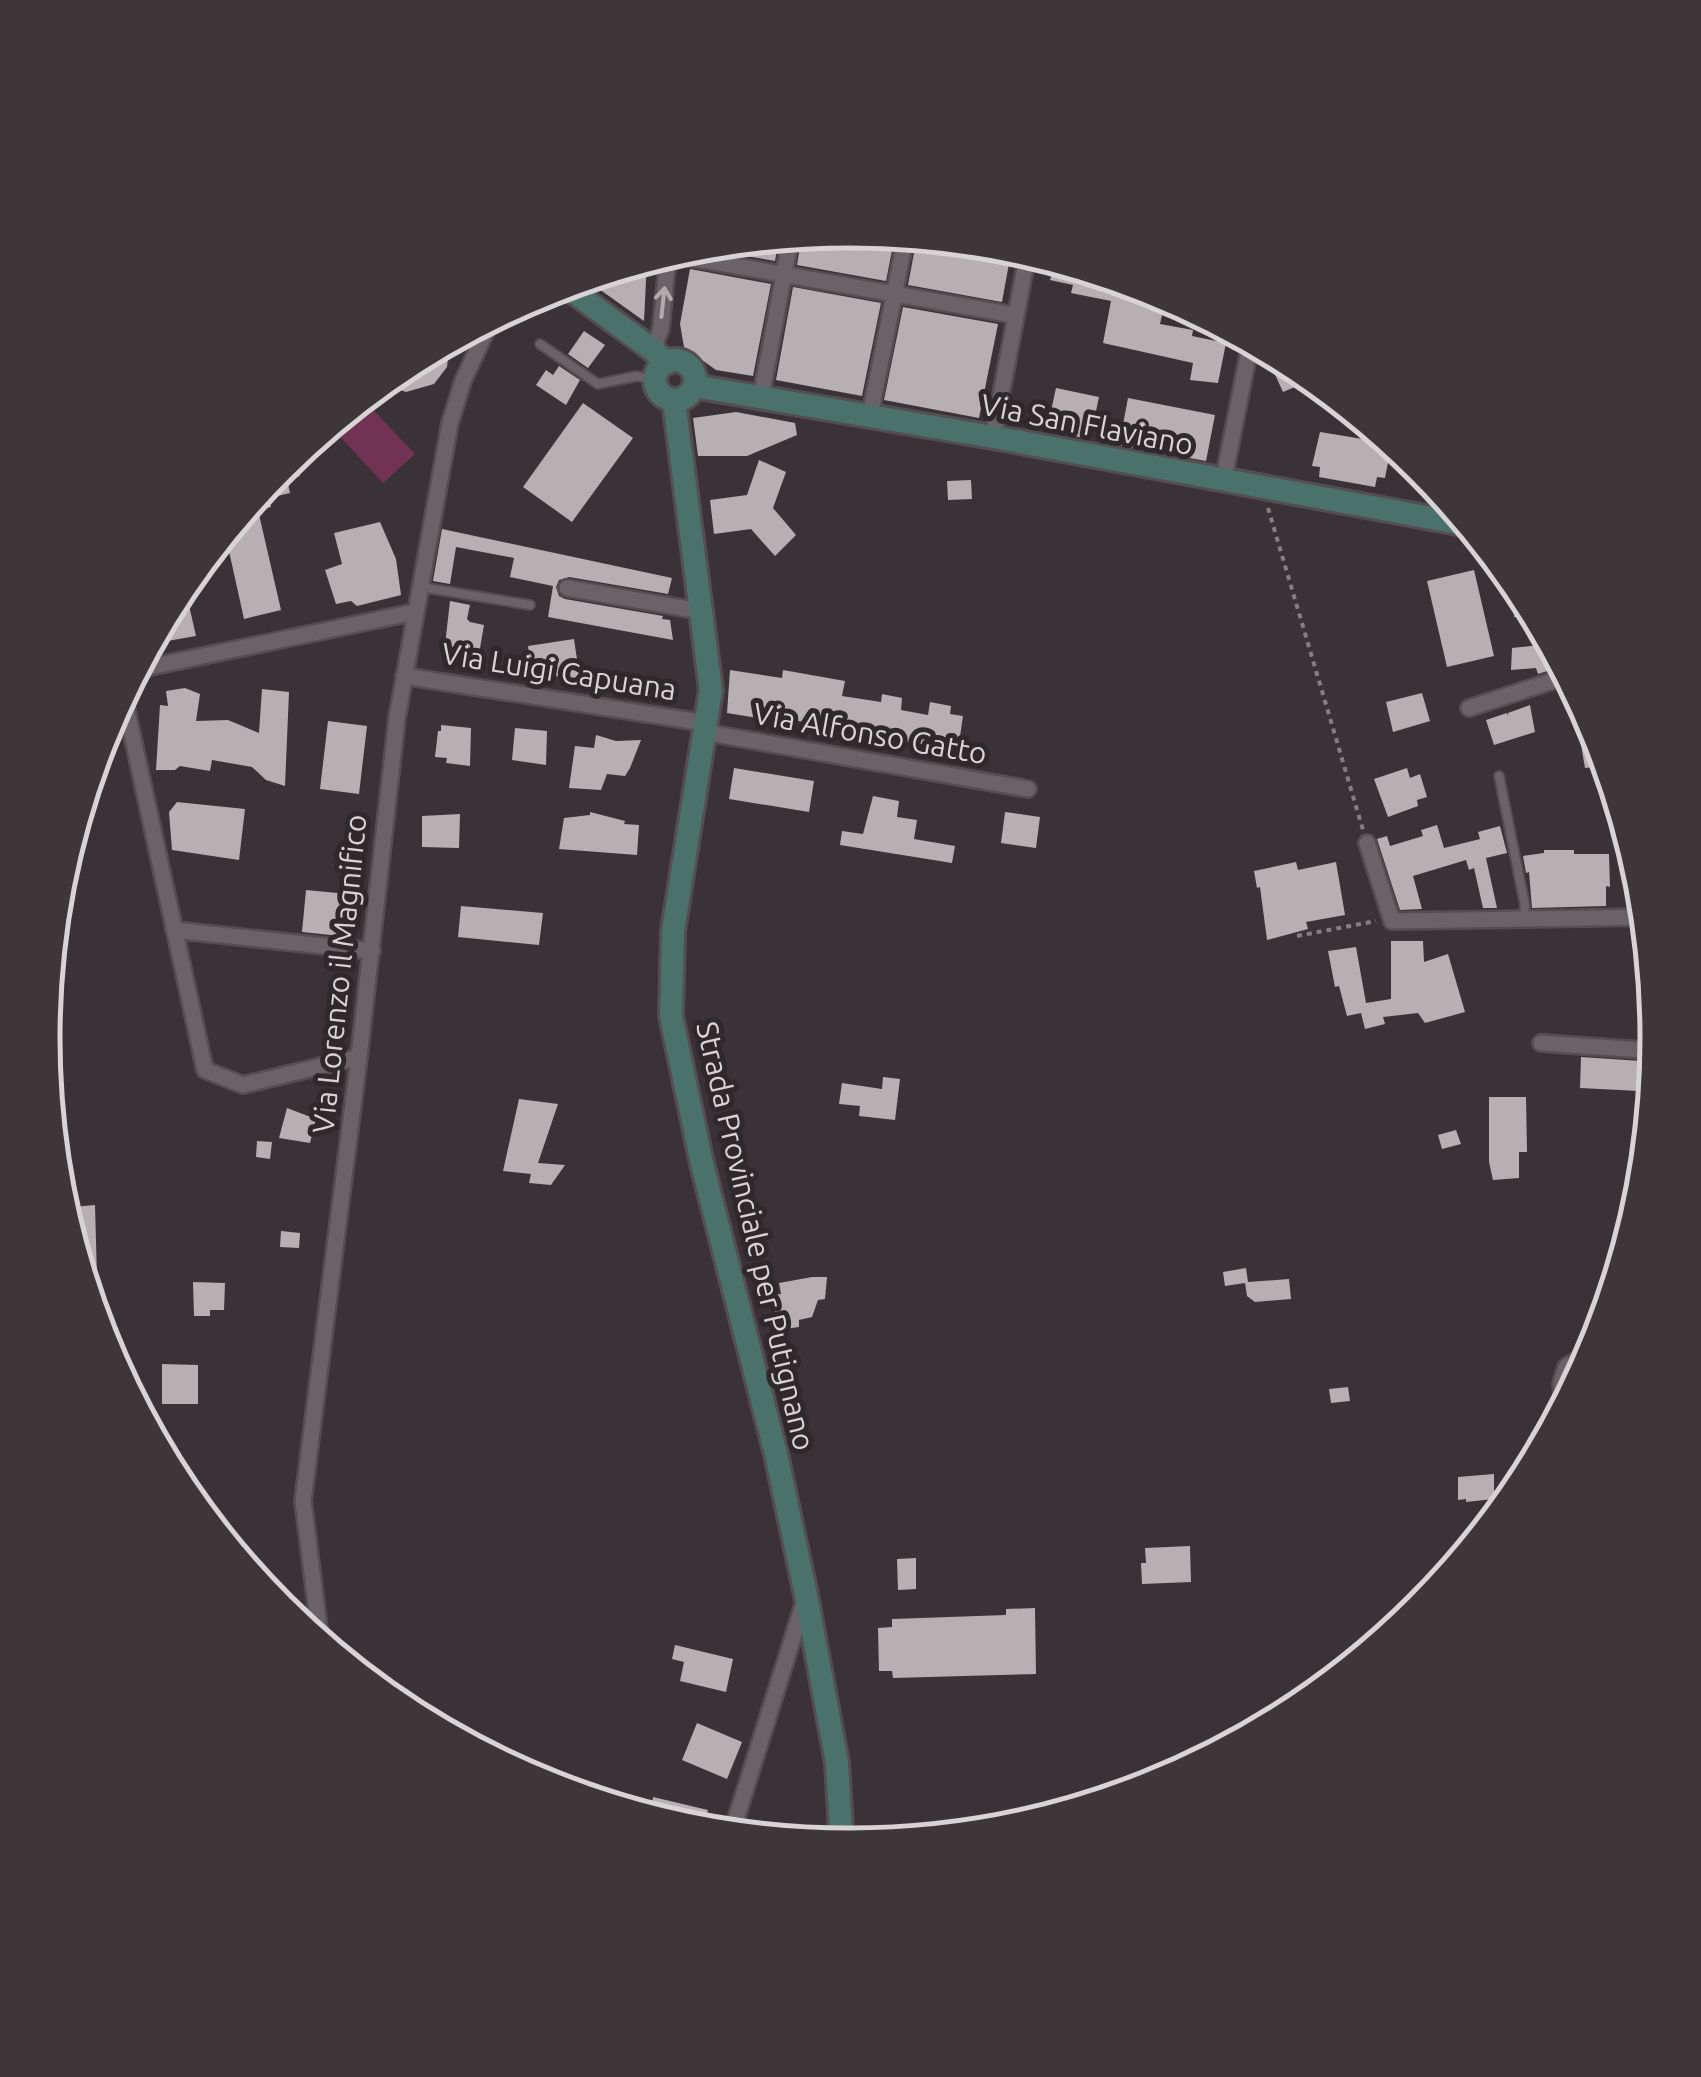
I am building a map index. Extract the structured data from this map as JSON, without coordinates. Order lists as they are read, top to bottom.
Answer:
{
  "streets": {
    "street": [
      "Via San Flaviano",
      "Via Luigi Capuana",
      "Via Alfonso Gatto",
      "Via Lorenzo il Magnifico",
      "Strada Provinciale per Putignano"
    ]
  },
  "crossings": [
    ["Via San Flaviano", "Strada Provinciale per Putignano"],
    ["Via Luigi Capuana", "Via Alfonso Gatto"],
    ["Via Luigi Capuana", "Via Lorenzo il Magnifico"],
    ["Via Luigi Capuana", "Strada Provinciale per Putignano"],
    ["Via Alfonso Gatto", "Strada Provinciale per Putignano"]
  ]
}
